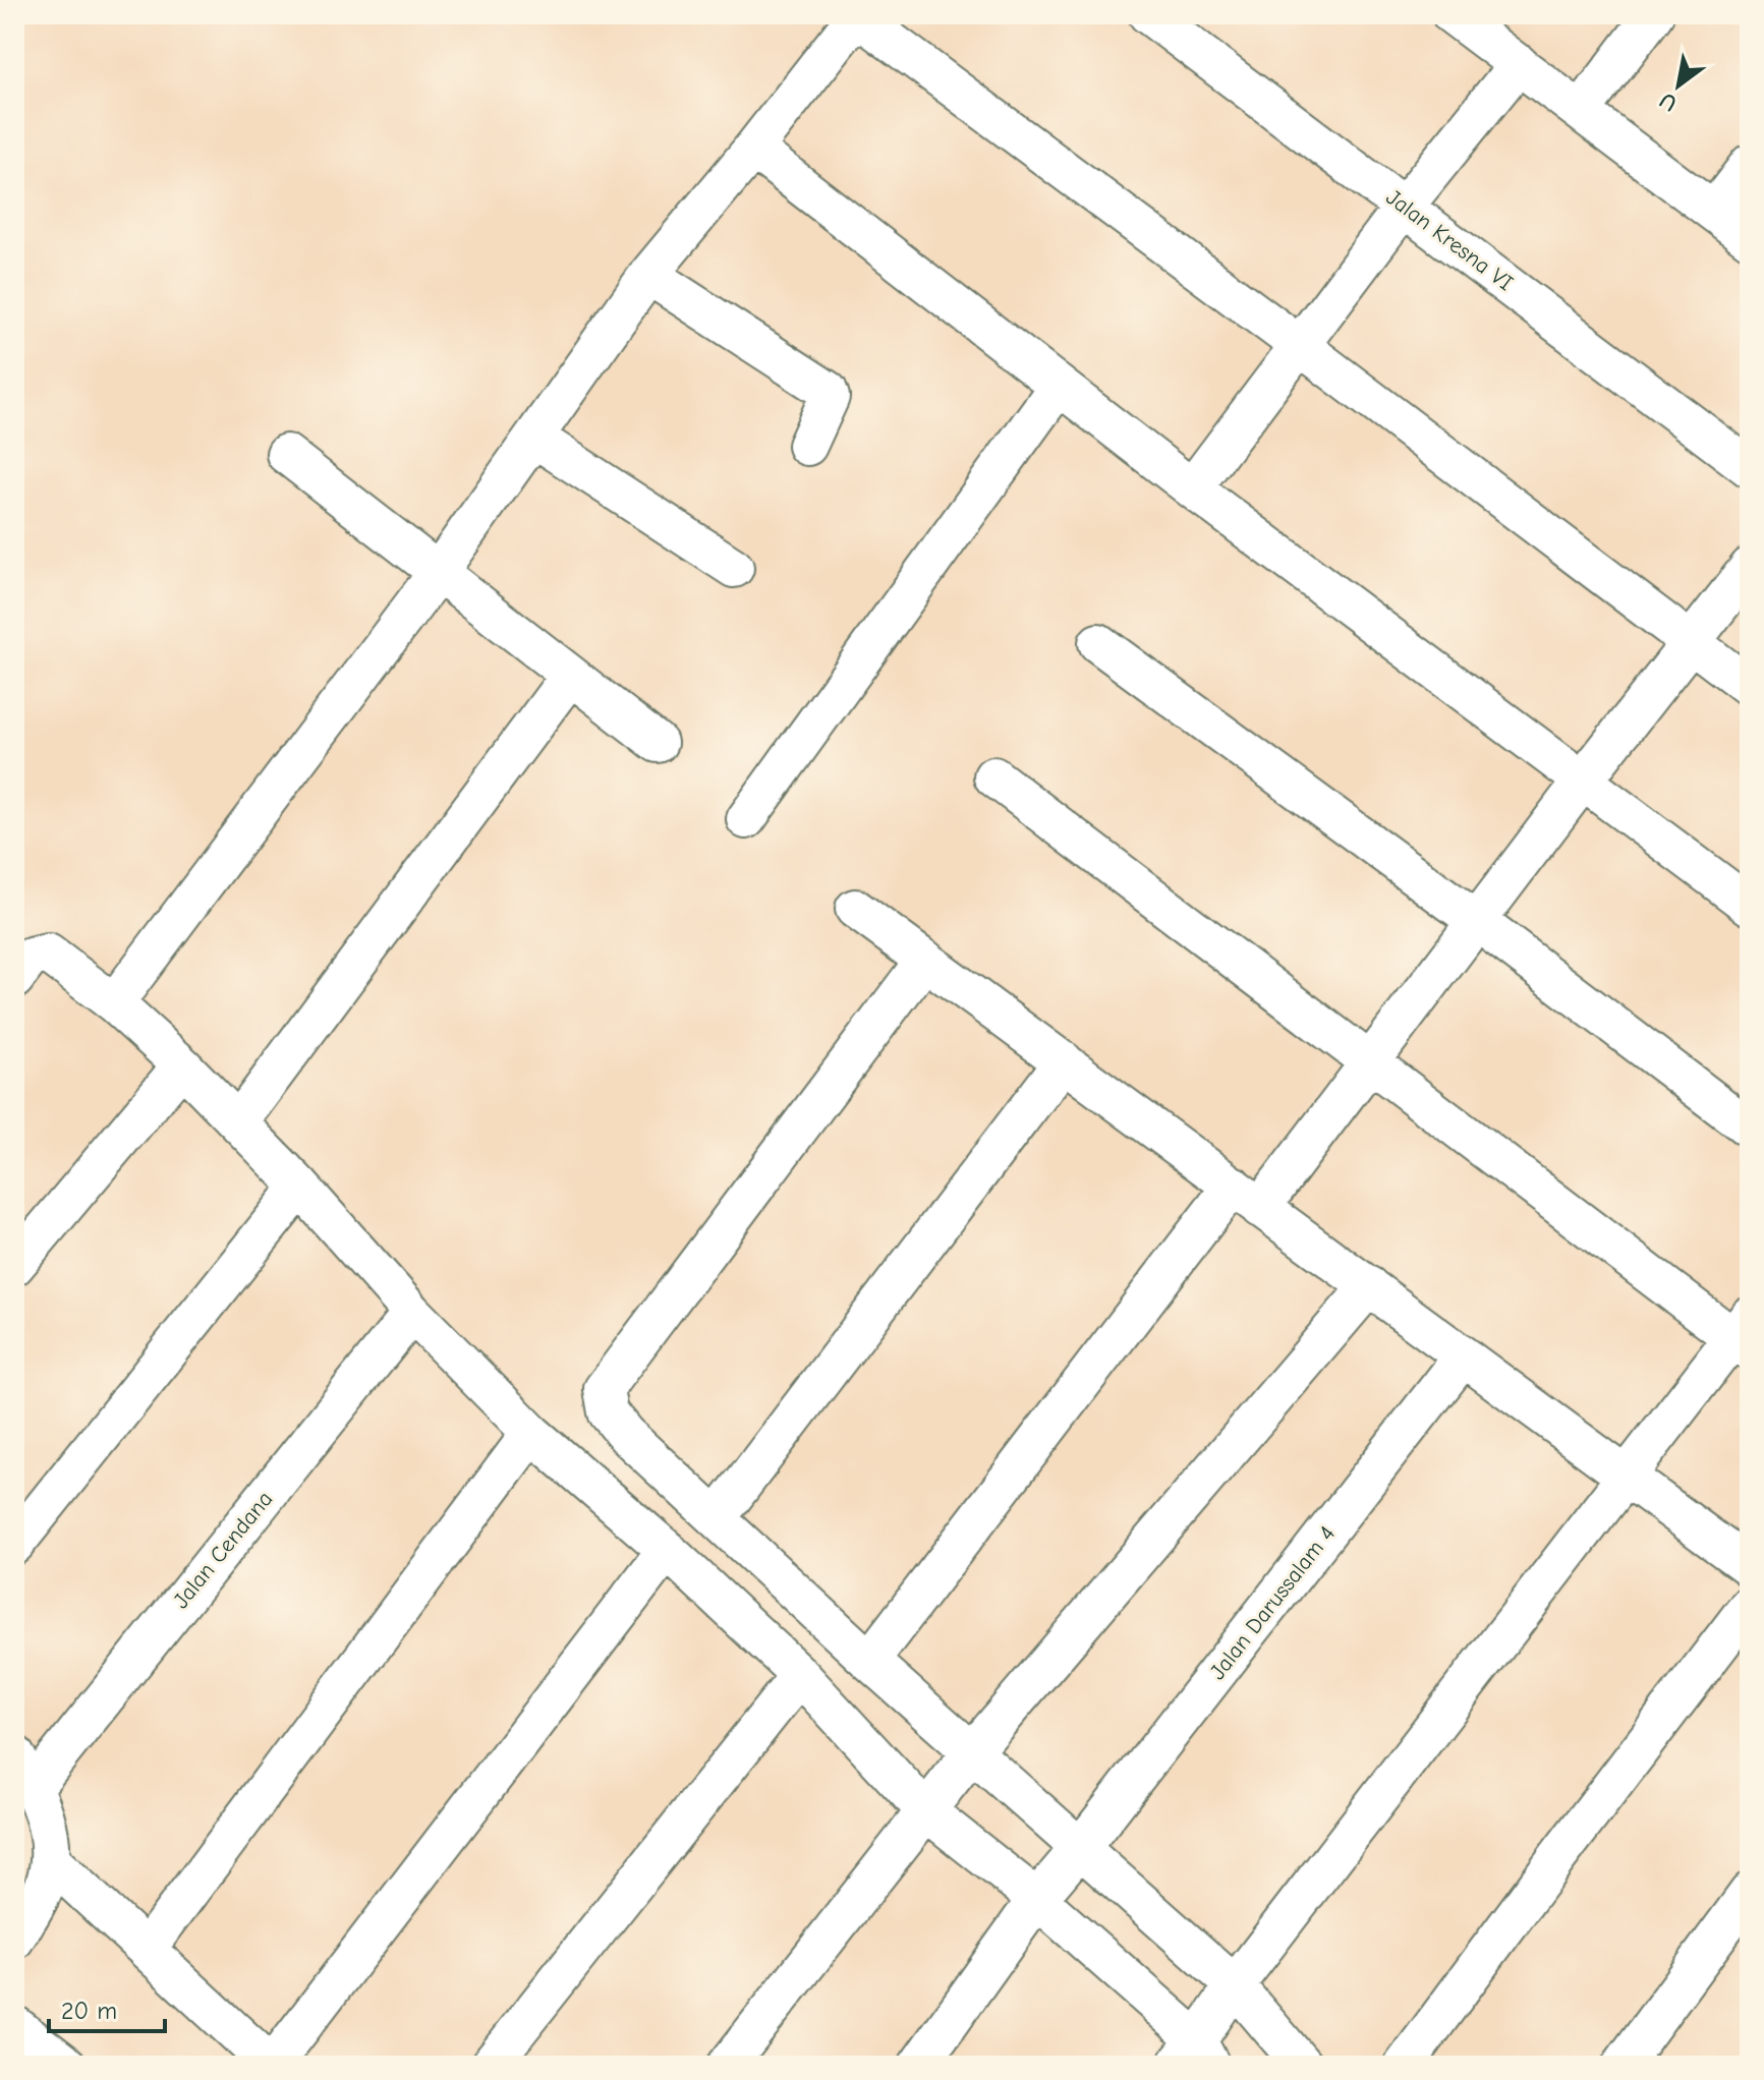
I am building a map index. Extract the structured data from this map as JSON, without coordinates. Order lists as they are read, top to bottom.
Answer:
{
  "streets": {
    "street": ["Jalan Kresna VI", "Jalan Cendana", "Jalan Darussalam 4"]
  },
  "scale_bar": "20 m",
  "north": "bottom left"
}
